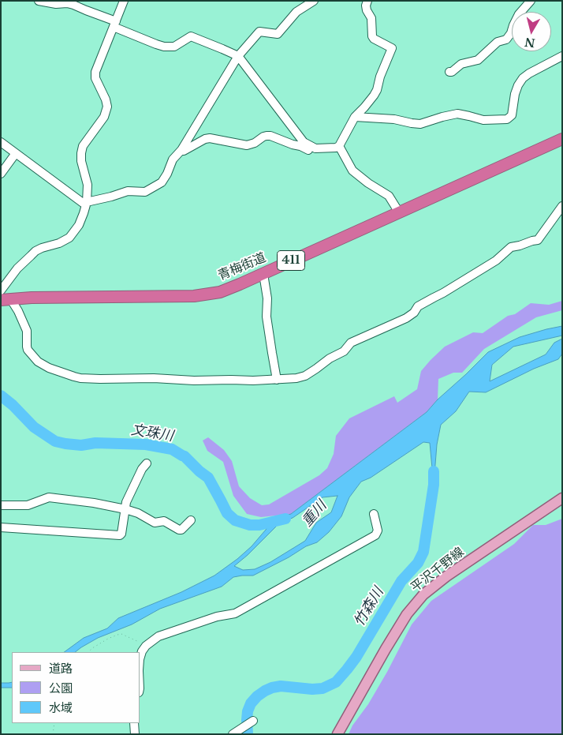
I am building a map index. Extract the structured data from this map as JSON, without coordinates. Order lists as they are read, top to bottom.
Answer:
{
  "streets": {
    "highway": ["411", "青梅街道"],
    "main road": ["平沢千野線"]
  },
  "water": ["文珠川", "重川", "竹森川"],
  "legend": ["道路", "公園", "水域"],
  "north": "bottom"
}
